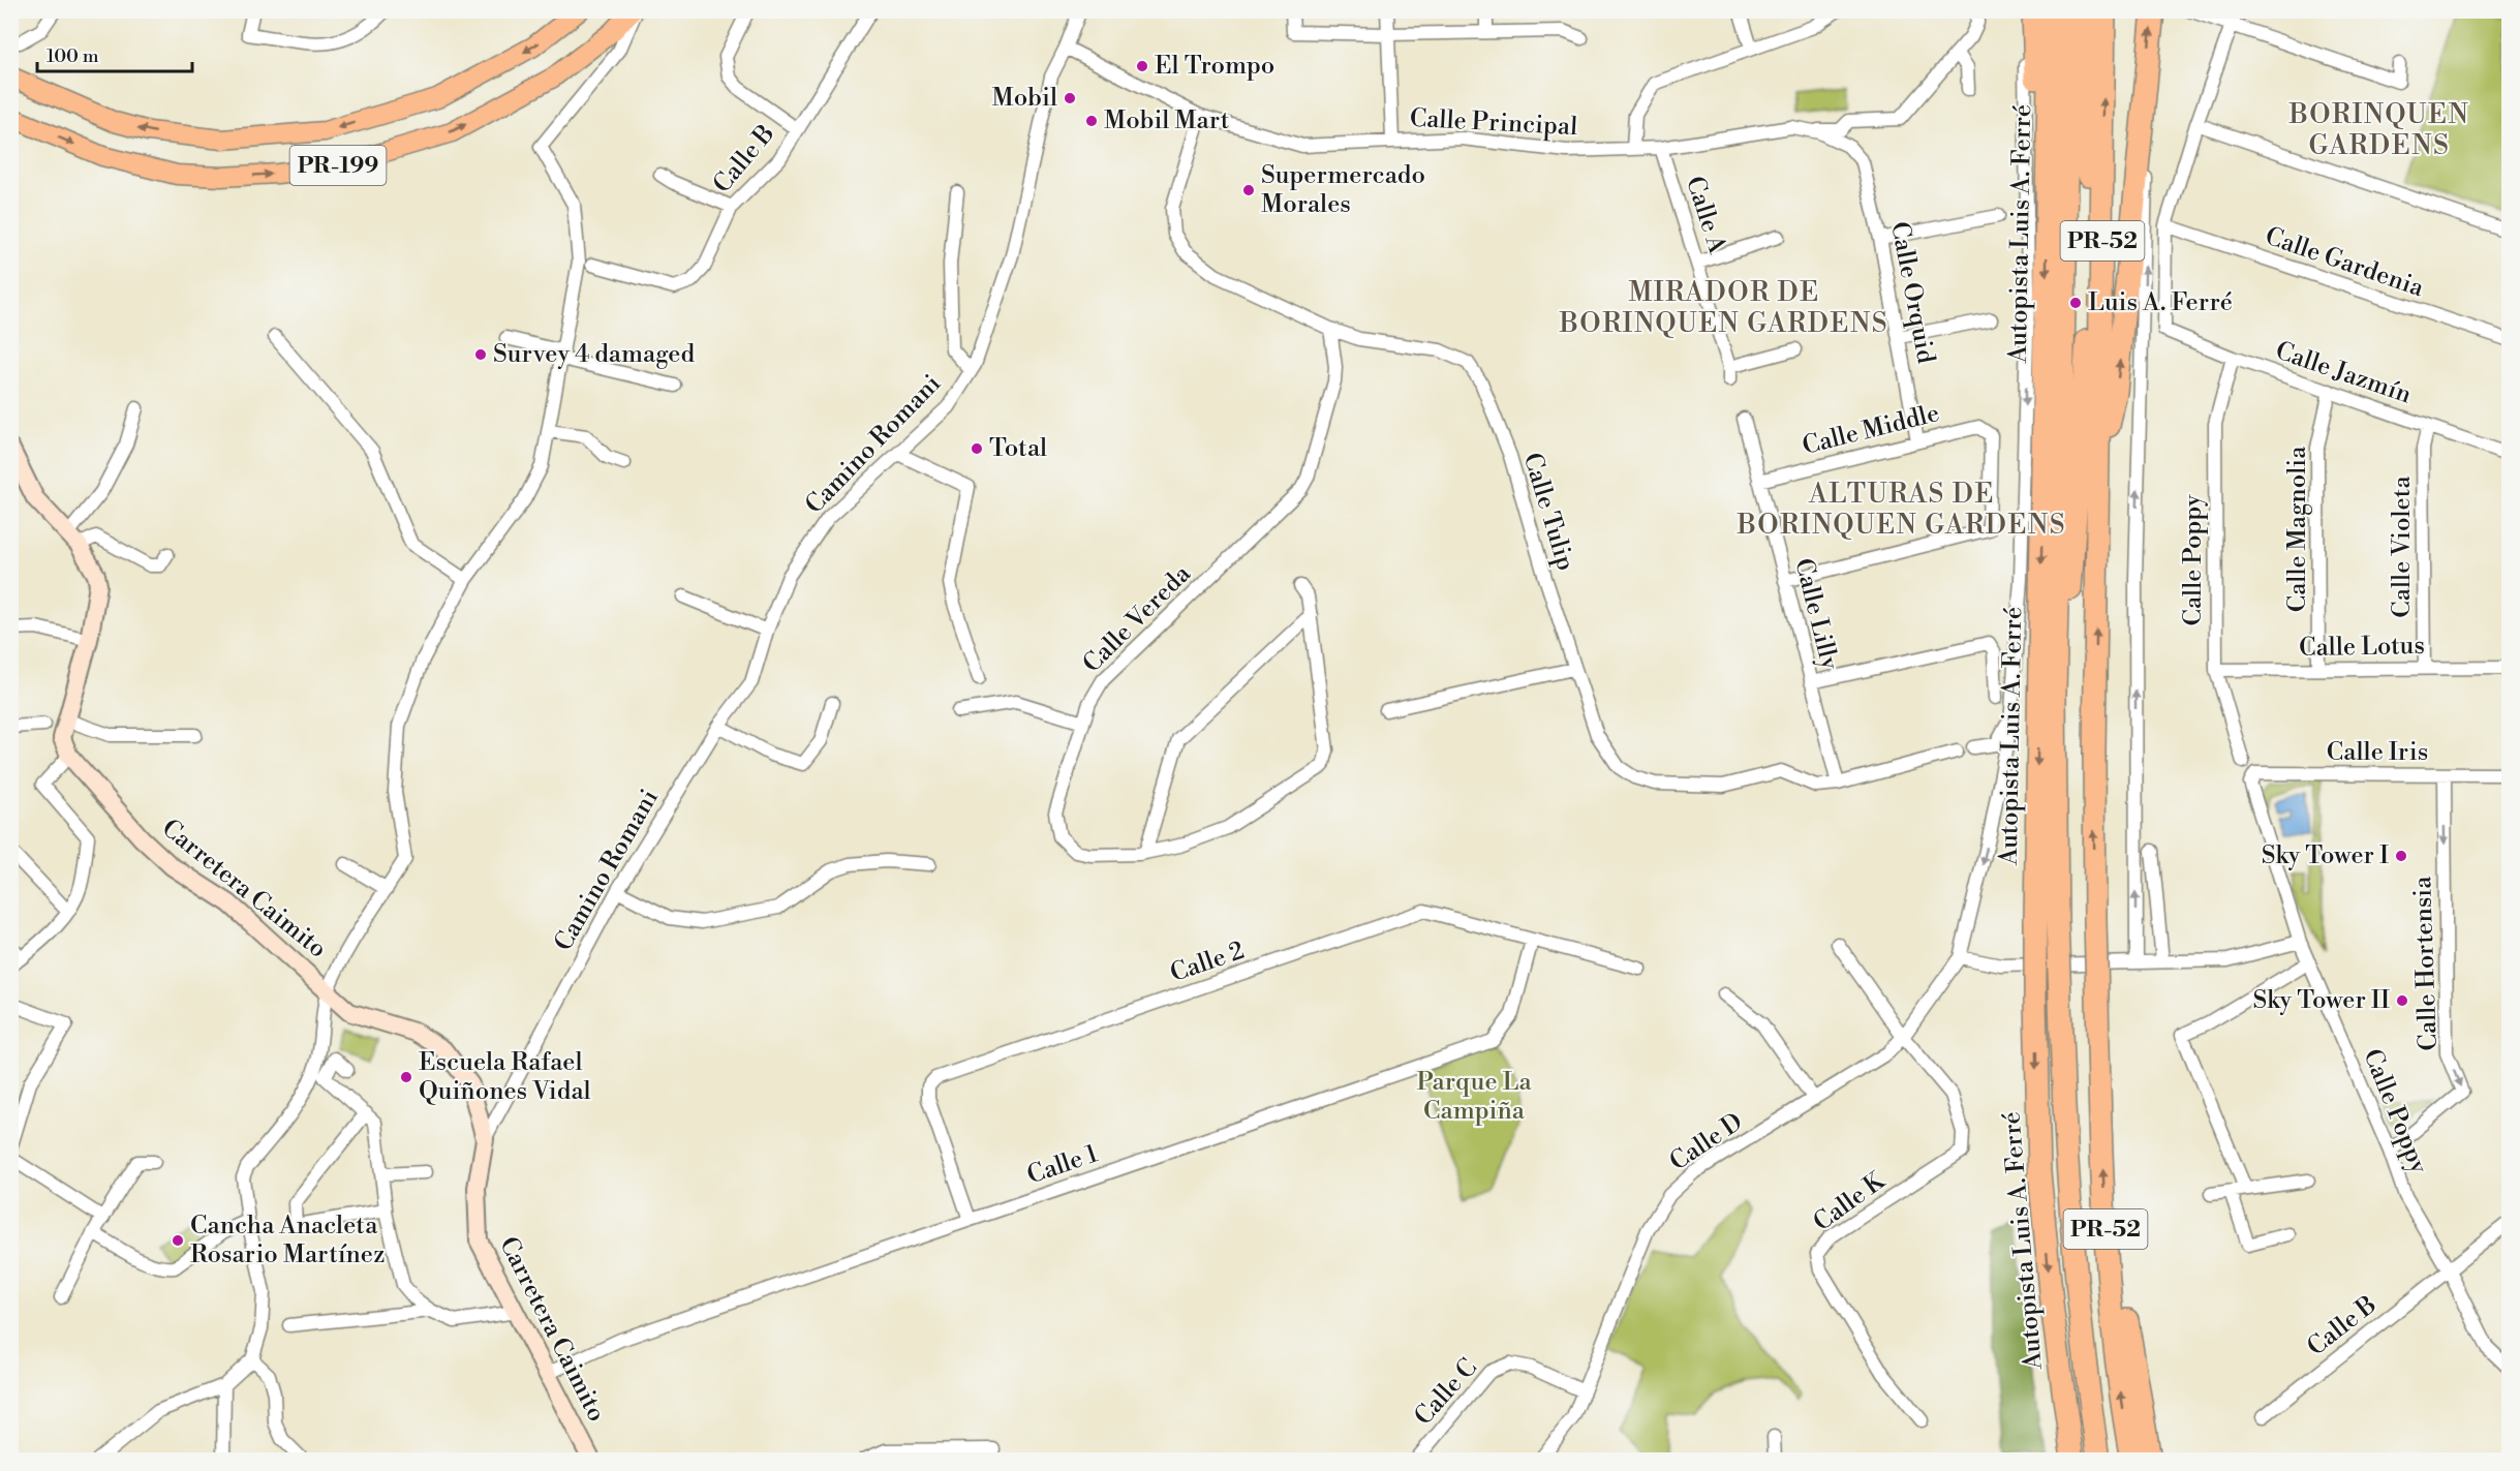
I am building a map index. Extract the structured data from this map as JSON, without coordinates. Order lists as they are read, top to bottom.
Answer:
{
  "streets": {
    "highway": ["Autopista Luis A. Ferré", "PR-52"],
    "main road": ["PR-199"],
    "street": [
      "Calle Principal",
      "Calle B",
      "Calle A",
      "Calle Gardenia",
      "Calle Orquid",
      "Calle Jazmín",
      "Calle Middle",
      "Camino Romani",
      "Calle Tulip",
      "Calle Magnolia",
      "Calle Violeta",
      "Calle Poppy",
      "Calle Lilly",
      "Calle Vereda",
      "Calle Lotus",
      "Calle Iris",
      "Carretera Caimito",
      "Calle 2",
      "Calle Hortensia",
      "Calle D",
      "Calle 1",
      "Calle K",
      "Calle C"
    ]
  },
  "crossings": [
    ["Calle Principal", "Calle A"],
    ["Calle Principal", "Calle Orquid"],
    ["Calle Principal", "Camino Romani"],
    ["Calle Principal", "Calle Tulip"],
    ["Calle B", "Calle Poppy"],
    ["Calle Gardenia", "Calle Jazmín"],
    ["Calle Orquid", "Calle Middle"],
    ["Calle Jazmín", "Calle Magnolia"],
    ["Calle Jazmín", "Calle Violeta"],
    ["Calle Jazmín", "Calle Poppy"],
    ["Calle Middle", "Calle Lilly"],
    ["Camino Romani", "Carretera Caimito"],
    ["Calle Tulip", "Calle Lilly"],
    ["Calle Tulip", "Calle Vereda"],
    ["Calle Magnolia", "Calle Lotus"],
    ["Calle Violeta", "Calle Lotus"],
    ["Calle Poppy", "Calle Lotus"],
    ["Calle Poppy", "Calle Iris"],
    ["Calle Poppy", "Calle Hortensia"],
    ["Calle Iris", "Calle Hortensia"],
    ["Carretera Caimito", "Calle 1"],
    ["Calle 2", "Calle 1"],
    ["Calle D", "Calle K"],
    ["Calle D", "Calle C"]
  ],
  "one_way": ["Calle Hortensia"],
  "districts": ["BORINQUEN GARDENS", "MIRADOR DE BORINQUEN GARDENS", "ALTURAS DE BORINQUEN GARDENS"],
  "parks": ["Parque La Campiña"],
  "places": [
    "El Trompo",
    "Mobil",
    "Mobil Mart",
    "Supermercado Morales",
    "Luis A. Ferré",
    "Survey 4 damaged",
    "Total",
    "Sky Tower I",
    "Sky Tower II",
    "Escuela Rafael Quiñones Vidal",
    "Cancha Anacleta Rosario Martínez"
  ],
  "scale_bar": "100 m"
}
